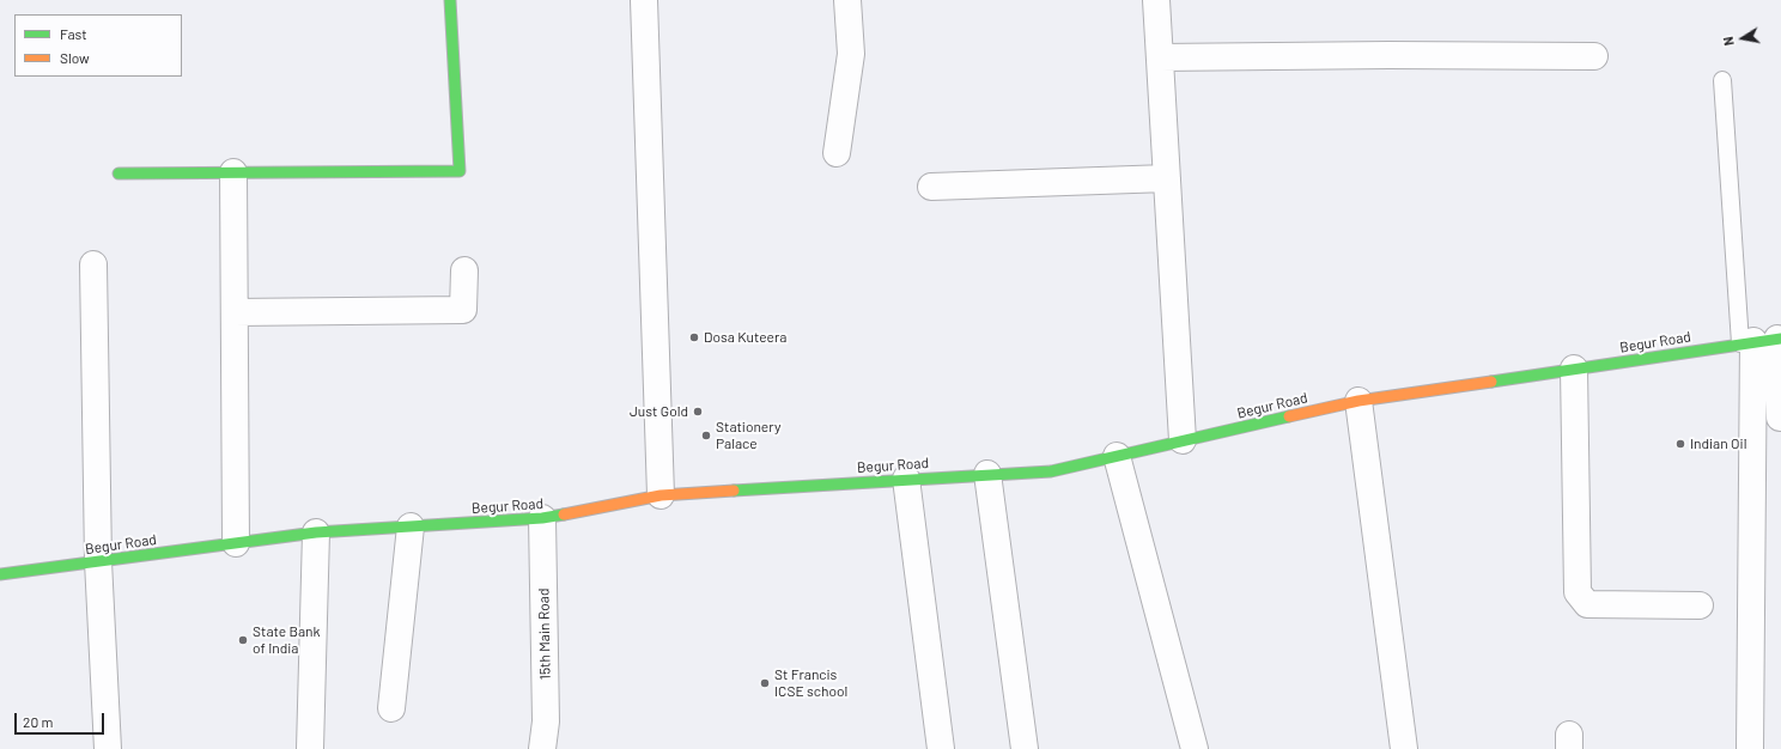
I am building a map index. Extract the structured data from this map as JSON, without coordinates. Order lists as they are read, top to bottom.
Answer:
{
  "streets": {
    "main road": ["Begur Road"],
    "street": ["15th Main Road"]
  },
  "crossings": [
    ["Begur Road", "15th Main Road"]
  ],
  "places": [
    "Dosa Kuteera",
    "Just Gold",
    "Stationery Palace",
    "Indian Oil",
    "State Bank of India",
    "St Francis ICSE school"
  ],
  "legend": ["Fast", "Slow"],
  "scale_bar": "20 m",
  "north": "left"
}
